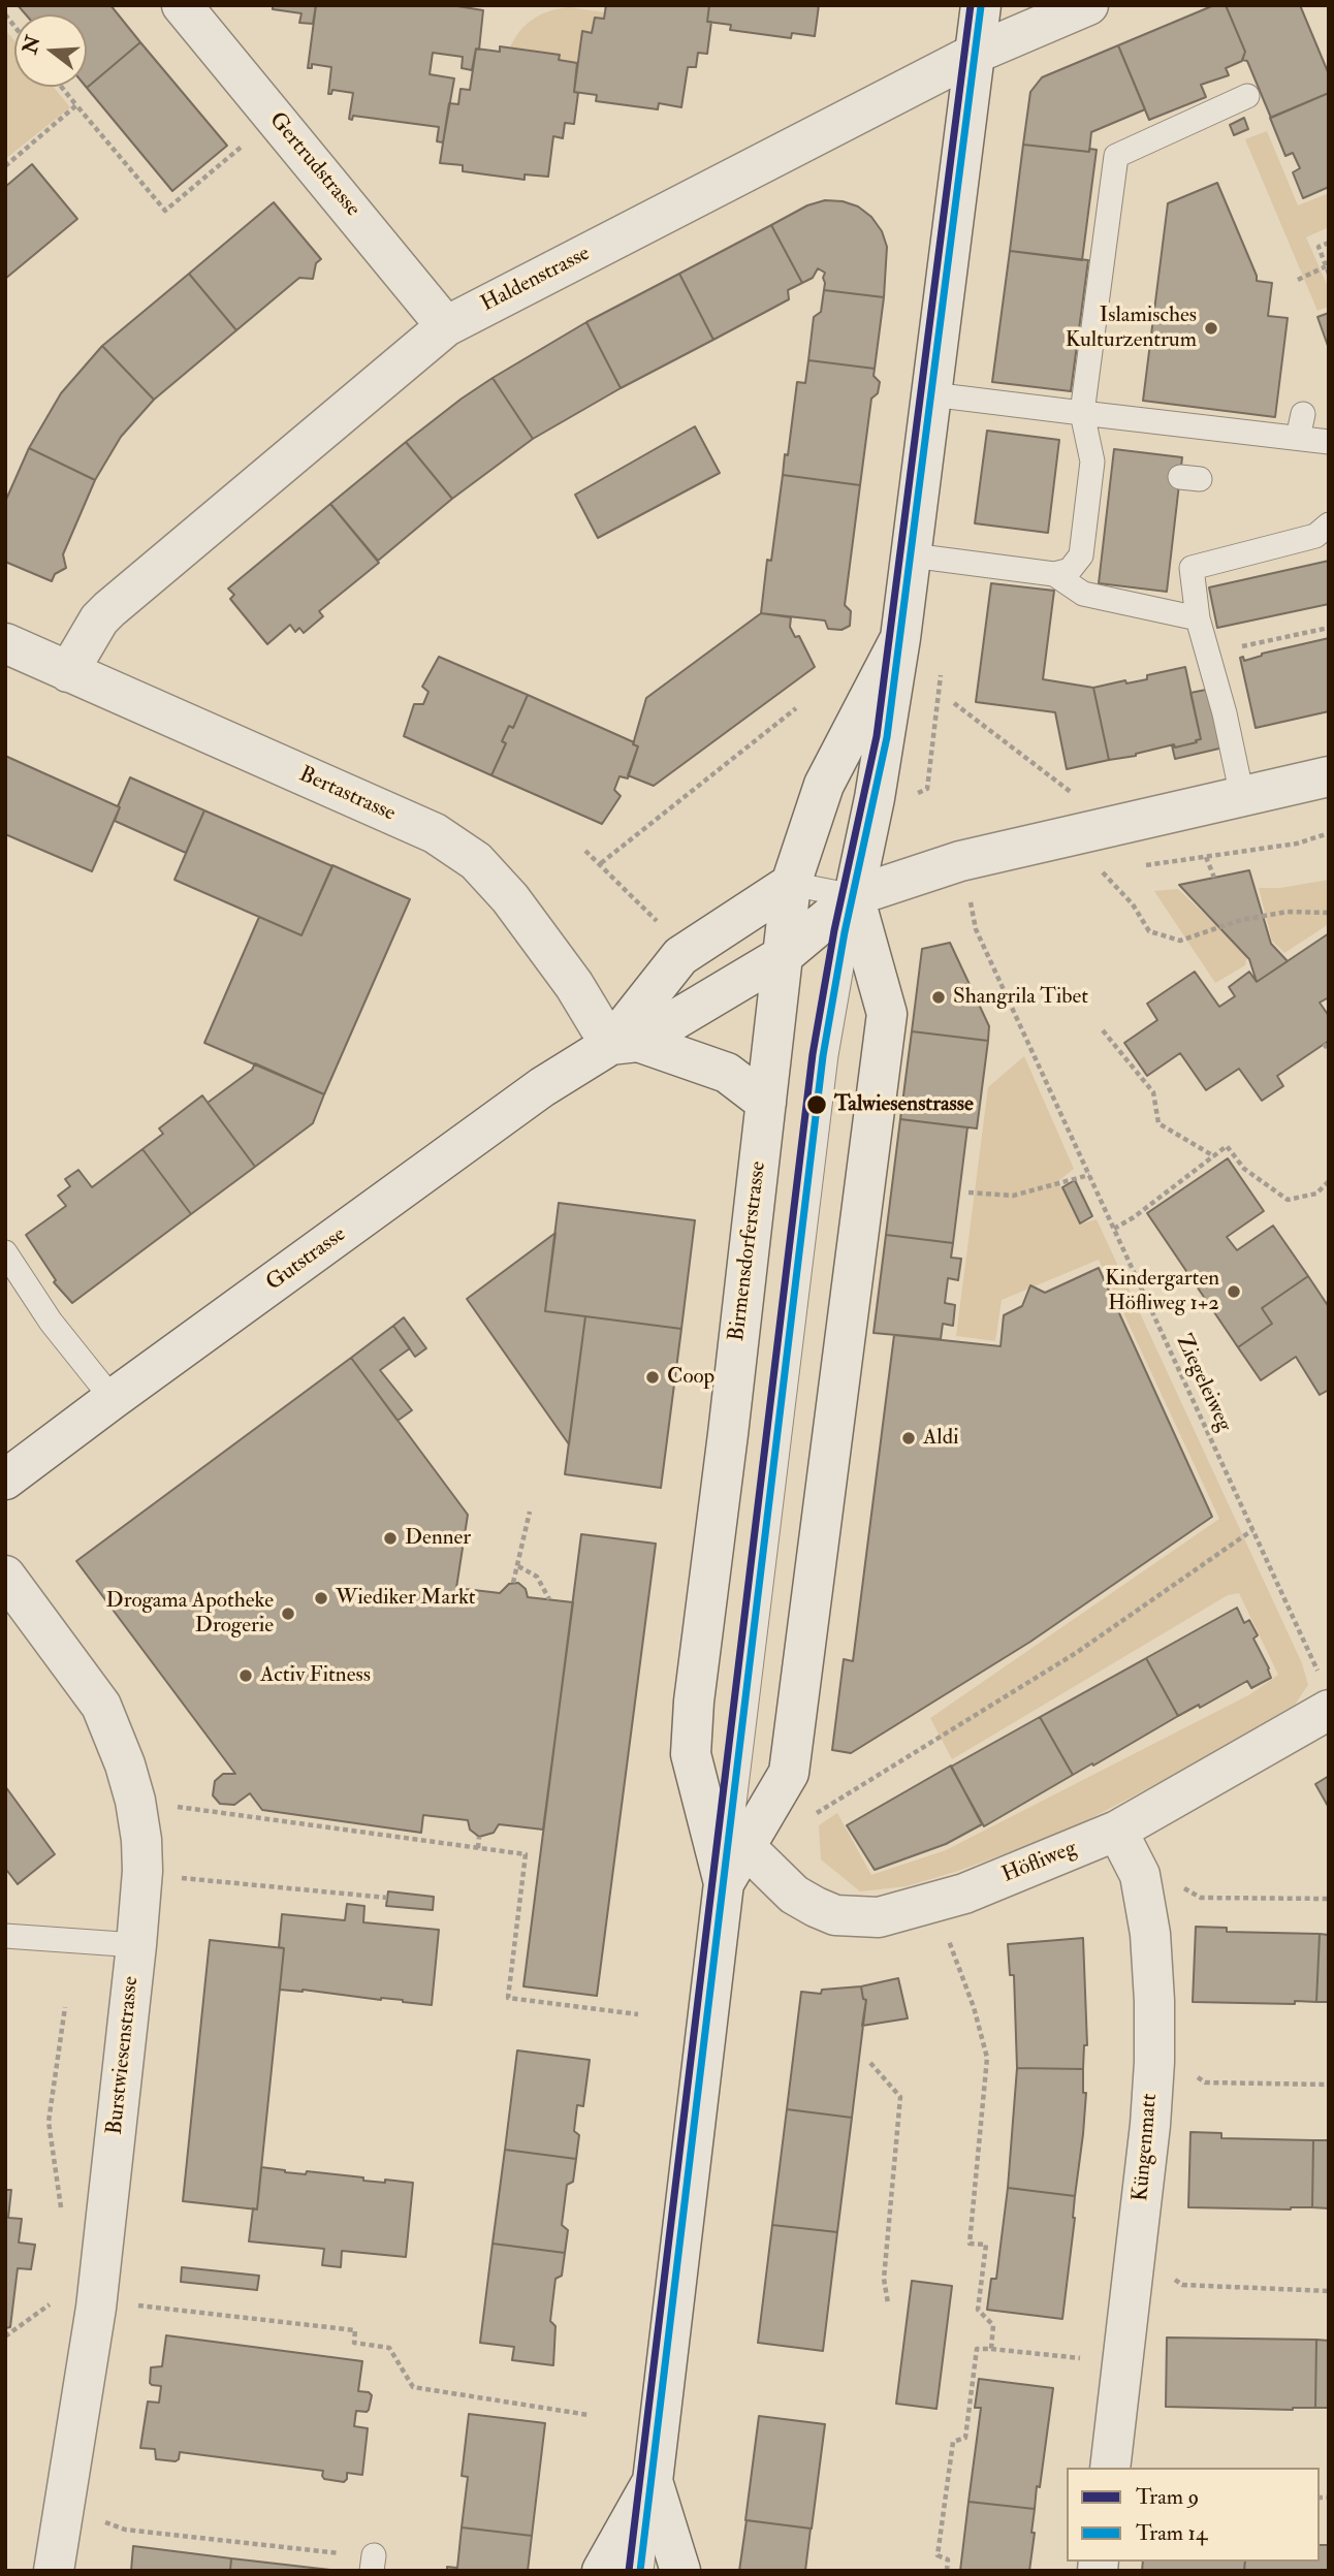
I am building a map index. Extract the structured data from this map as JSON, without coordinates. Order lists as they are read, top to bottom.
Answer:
{
  "streets": {
    "main road": [
      "Gertrudstrasse",
      "Haldenstrasse",
      "Bertastrasse",
      "Birmensdorferstrasse",
      "Gutstrasse",
      "Höfliweg",
      "Burstwiesenstrasse",
      "Küngenmatt"
    ],
    "path": ["Ziegeleiweg"]
  },
  "crossings": [
    ["Gertrudstrasse", "Haldenstrasse"],
    ["Haldenstrasse", "Bertastrasse"],
    ["Haldenstrasse", "Birmensdorferstrasse"],
    ["Bertastrasse", "Gutstrasse"],
    ["Birmensdorferstrasse", "Gutstrasse"],
    ["Birmensdorferstrasse", "Höfliweg"],
    ["Ziegeleiweg", "Höfliweg"],
    ["Höfliweg", "Küngenmatt"]
  ],
  "places": [
    "Islamisches Kulturzentrum",
    "Shangrila Tibet",
    "Talwiesenstrasse",
    "Kindergarten Höfliweg 1+2",
    "Coop",
    "Aldi",
    "Denner",
    "Wiediker Markt",
    "Drogama Apotheke Drogerie",
    "Activ Fitness"
  ],
  "lines": ["tram line 9", "tram line 14"],
  "legend": ["Tram 9", "Tram 14"],
  "north": "left"
}
